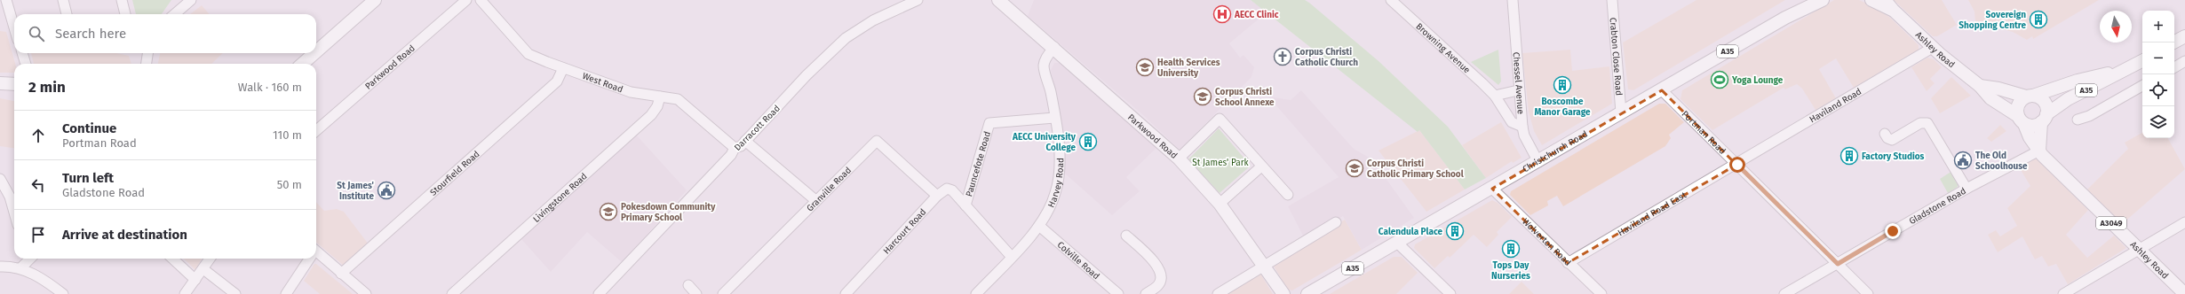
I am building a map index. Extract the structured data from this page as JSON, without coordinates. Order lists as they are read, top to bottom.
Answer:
{
  "streets": {
    "main road": [
      "Ashley Road",
      "A35",
      "Parkwood Road",
      "Christchurch Road",
      "A3049"
    ],
    "street": [
      "Browning Avenue",
      "Crabton Close Road",
      "West Road",
      "Chessel Avenue",
      "Haviland Road",
      "Darracott Road",
      "Portman Road",
      "Pauncefote Road",
      "Stourfield Road",
      "Harvey Road",
      "Granville Road",
      "Livingstone Road",
      "Gladstone Road",
      "Haviland Road East",
      "Harcourt Road",
      "Wolverton Road",
      "Colville Road"
    ]
  },
  "crossings": [
    ["Browning Avenue", "Chessel Avenue"],
    ["Ashley Road", "A35"],
    ["Ashley Road", "Haviland Road"],
    ["Ashley Road", "Gladstone Road"],
    ["Crabton Close Road", "Christchurch Road"],
    ["Parkwood Road", "Harvey Road"],
    ["West Road", "Darracott Road"],
    ["West Road", "Stourfield Road"],
    ["West Road", "Livingstone Road"],
    ["Chessel Avenue", "Christchurch Road"],
    ["Haviland Road", "Portman Road"],
    ["Haviland Road", "Haviland Road East"],
    ["Portman Road", "Christchurch Road"],
    ["Portman Road", "Gladstone Road"],
    ["Portman Road", "Haviland Road East"],
    ["Christchurch Road", "Wolverton Road"],
    ["Pauncefote Road", "Harvey Road"],
    ["Pauncefote Road", "Harcourt Road"],
    ["Harvey Road", "Colville Road"],
    ["Granville Road", "Harcourt Road"],
    ["Haviland Road East", "Wolverton Road"]
  ],
  "parks": ["St James' Park"],
  "places": {
    "hospital": ["AECC Clinic"],
    "building": [
      "Sovereign Shopping Centre",
      "Boscombe Manor Garage",
      "AECC University College",
      "Factory Studios",
      "Calendula Place",
      "Tops Day Nurseries"
    ],
    "church": ["Corpus Christi Catholic Church"],
    "school or university": [
      "Health Services University",
      "Corpus Christi School Annexe",
      "Corpus Christi Catholic Primary School",
      "Pokesdown Community Primary School"
    ],
    "sports": ["Yoga Lounge"],
    "public building": ["The Old Schoolhouse", "St James' Institute"]
  },
  "north": "bottom",
  "page": {
    "map_buttons": ["+", "−"],
    "search": "Search here",
    "heading": ["2 min", "Walk · 160 m"],
    "list": [
      ["Continue", "Portman Road", "110 m"],
      ["Turn left", "Gladstone Road", "50 m"],
      "Arrive at destination"
    ]
  }
}
